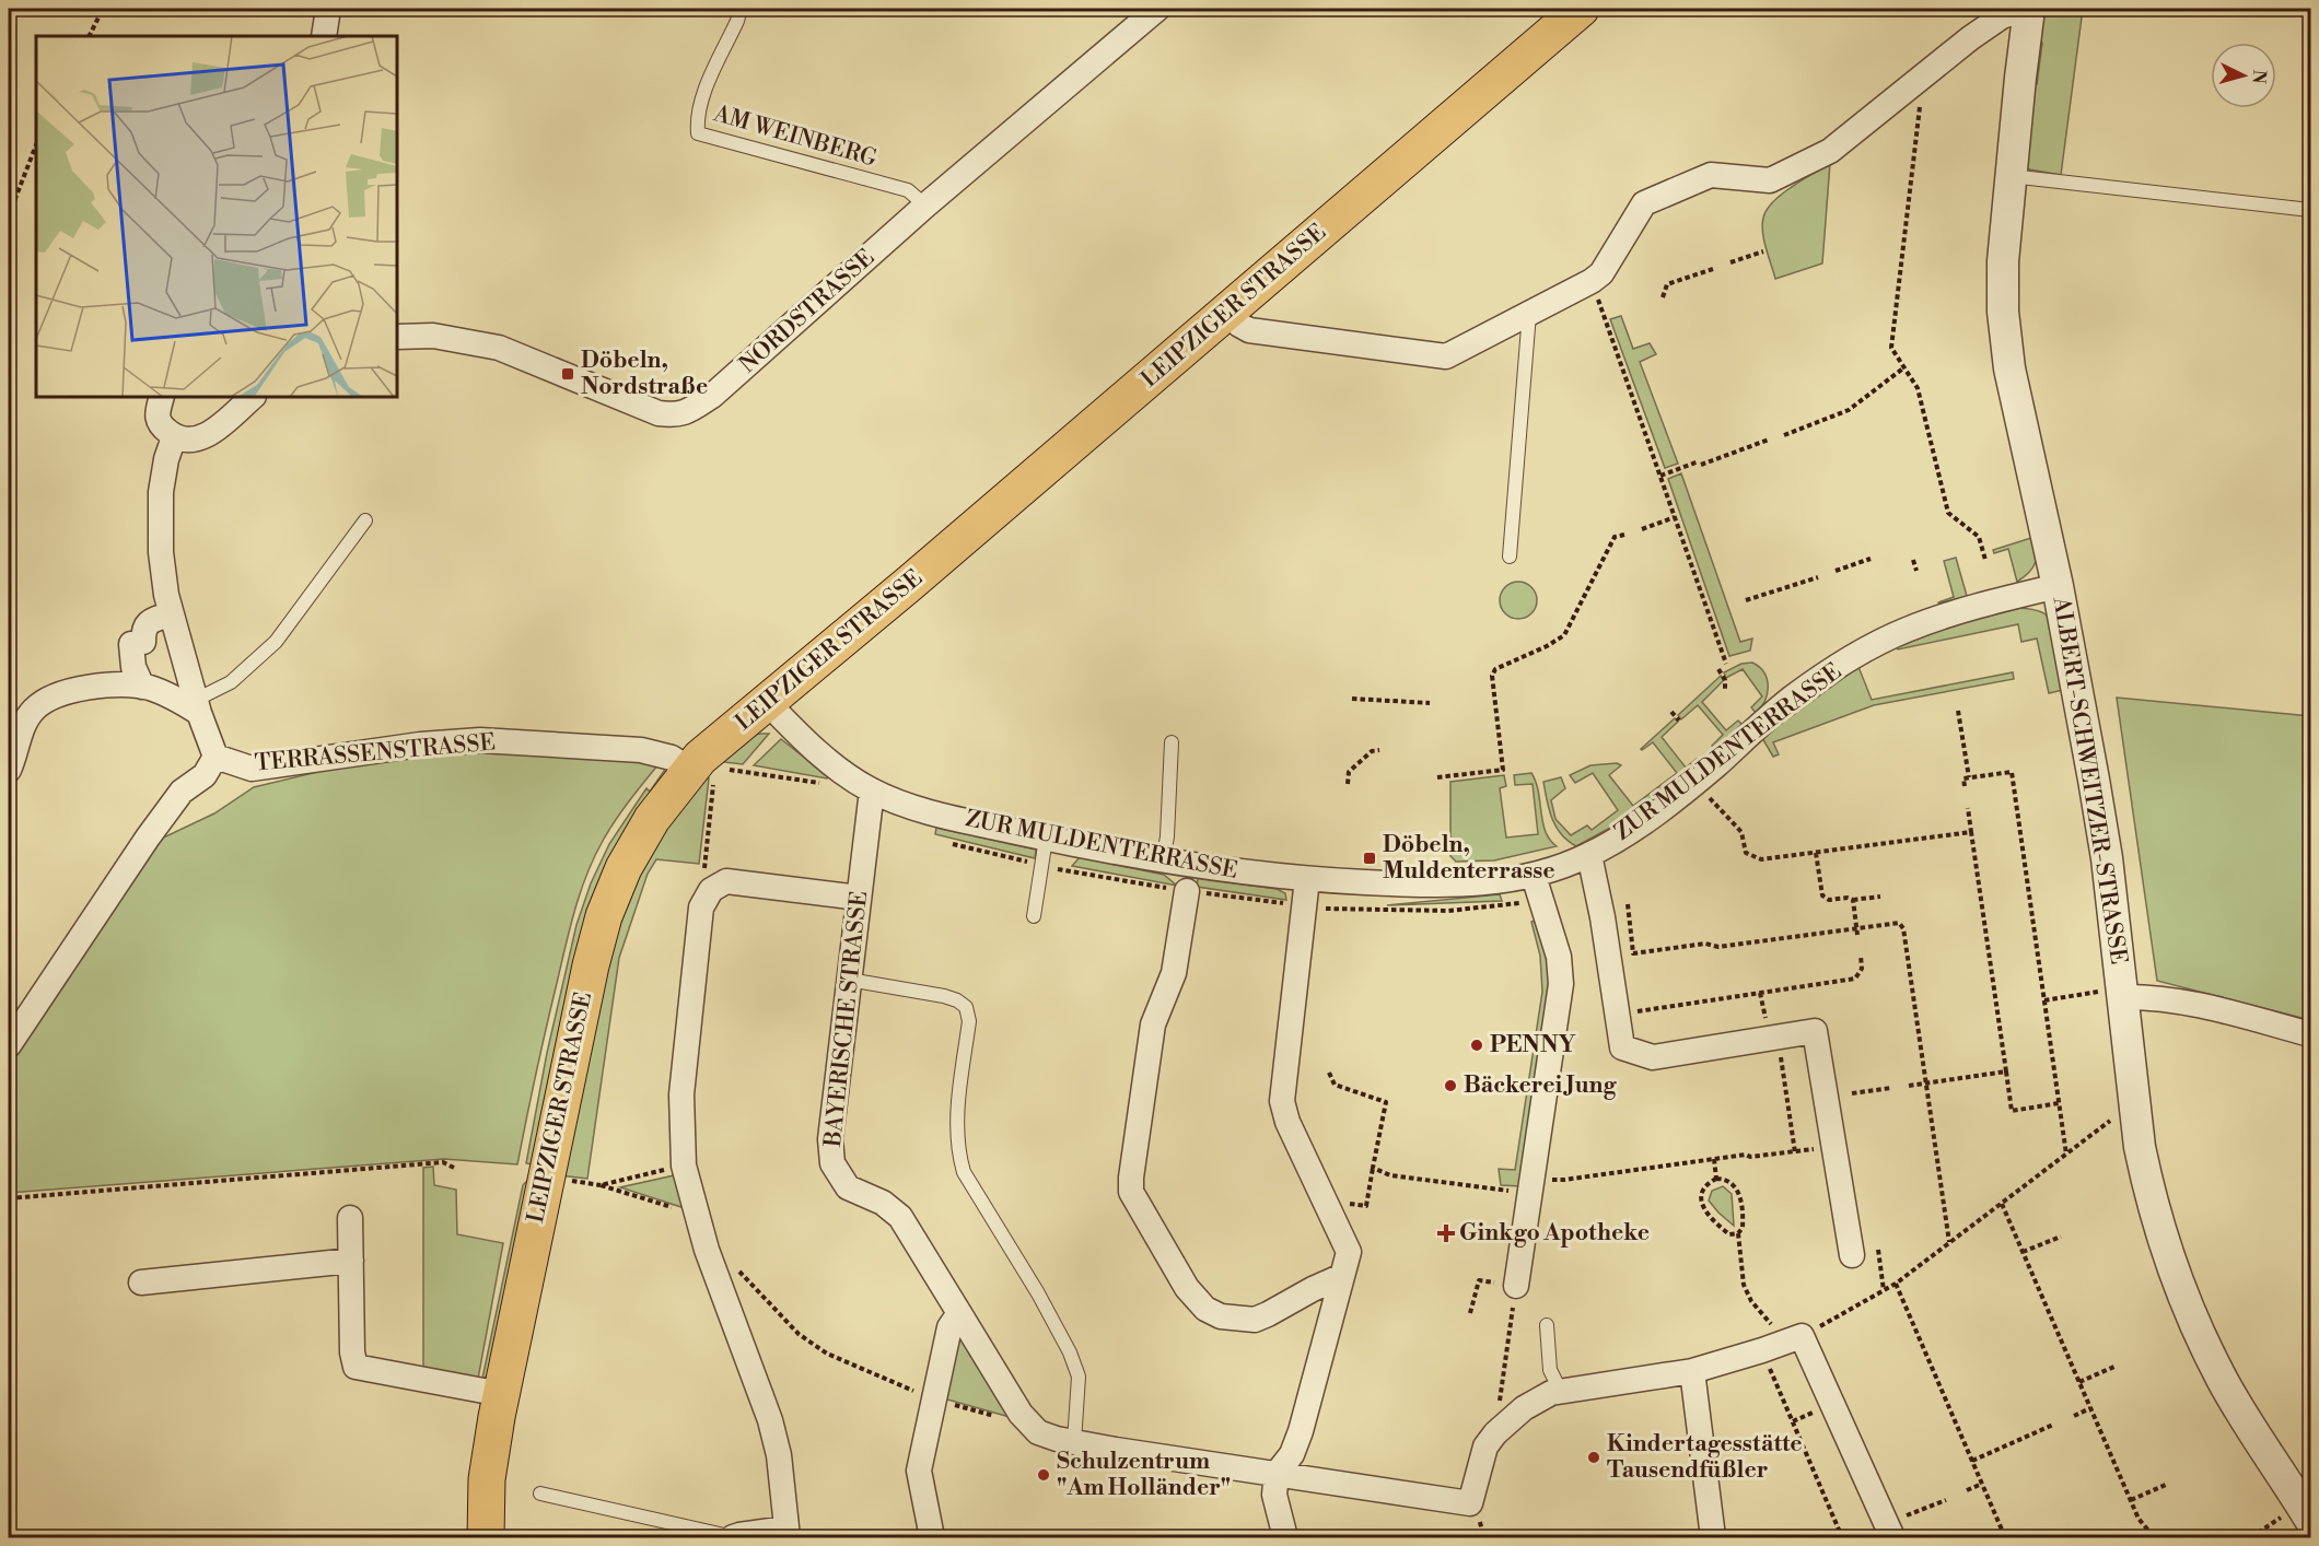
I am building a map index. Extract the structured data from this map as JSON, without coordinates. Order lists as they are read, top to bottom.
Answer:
{
  "streets": {
    "main road": ["LEIPZIGER STRASSE"],
    "street": [
      "NORDSTRASSE",
      "ZUR MULDENTERRASSE",
      "TERRASSENSTRASSE",
      "ALBERT-SCHWEITZER-STRASSE",
      "BAYERISCHE STRASSE"
    ],
    "lane": ["AM WEINBERG"]
  },
  "crossings": [
    ["AM WEINBERG", "NORDSTRASSE"],
    ["LEIPZIGER STRASSE", "ZUR MULDENTERRASSE"],
    ["LEIPZIGER STRASSE", "TERRASSENSTRASSE"],
    ["ZUR MULDENTERRASSE", "ALBERT-SCHWEITZER-STRASSE"],
    ["ZUR MULDENTERRASSE", "BAYERISCHE STRASSE"]
  ],
  "places": {
    "transit": ["Döbeln, Nordstraße", "Döbeln, Muldenterrasse"],
    "other": [
      "PENNY",
      "Bäckerei Jung",
      "Kindertagesstätte Tausendfüßler",
      "Schulzentrum \"Am Holländer\""
    ],
    "health": ["Ginkgo Apotheke"]
  },
  "north": "right"
}
